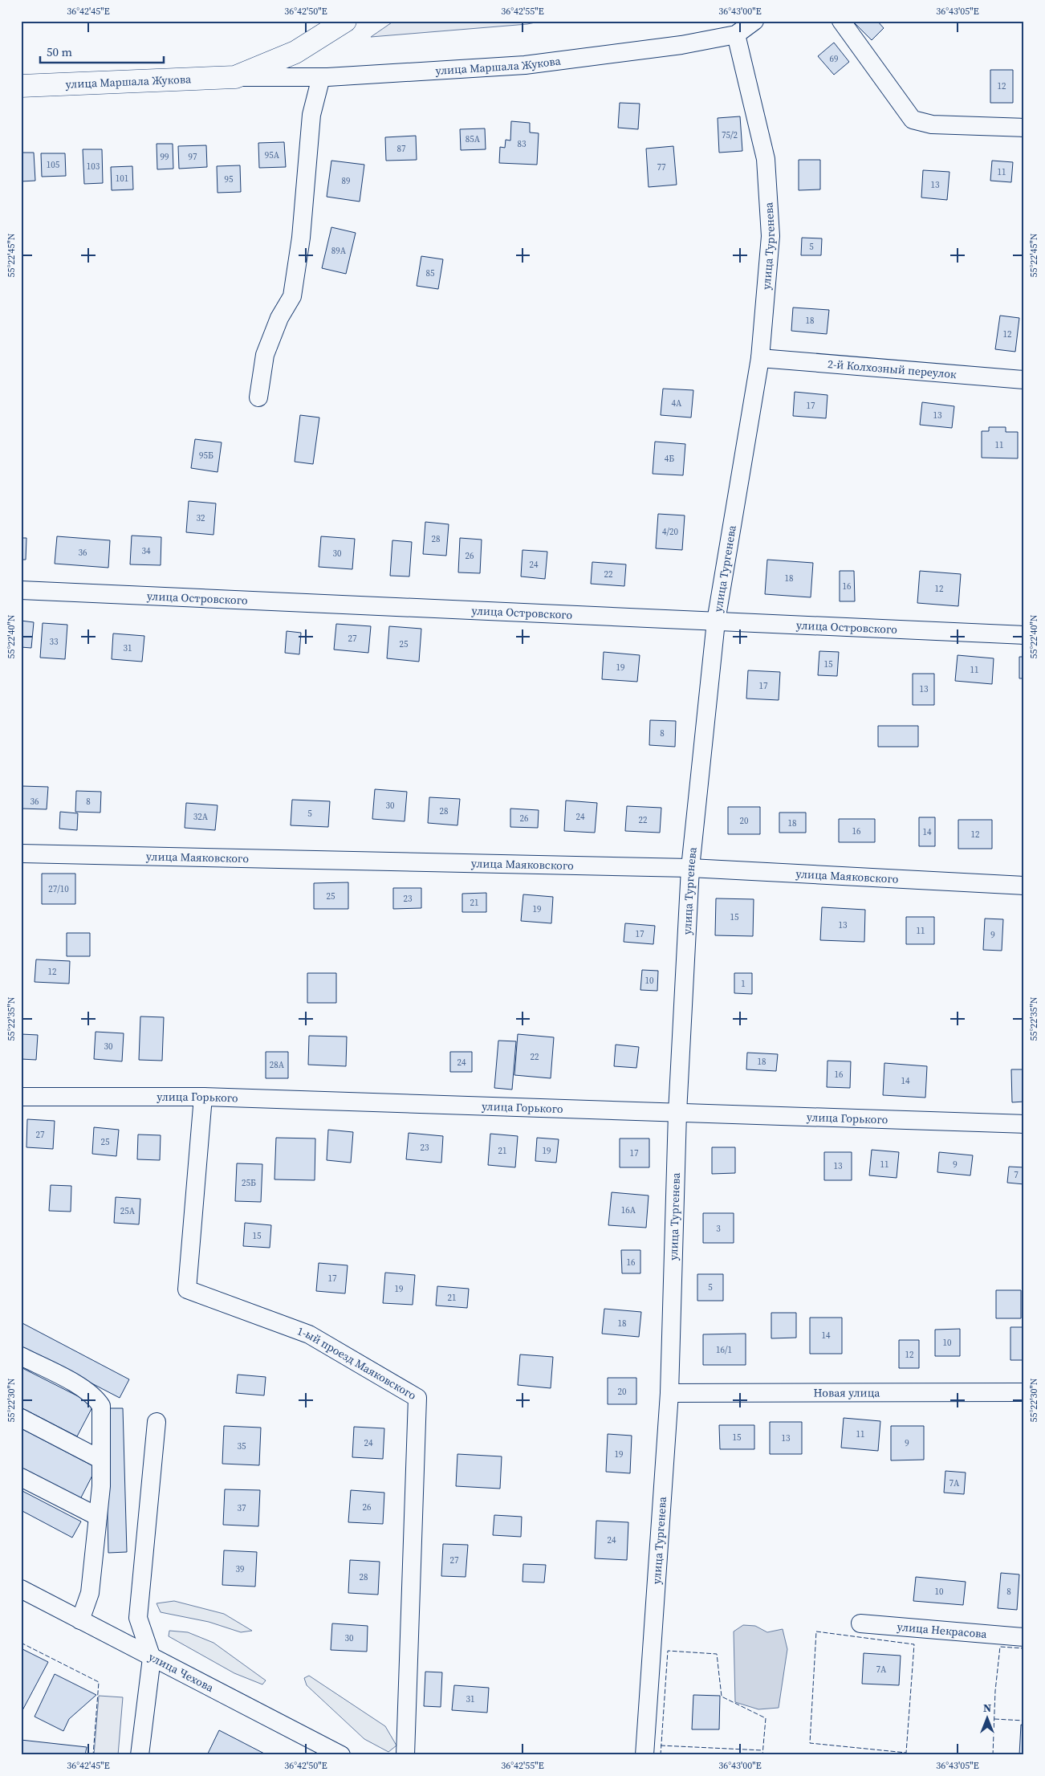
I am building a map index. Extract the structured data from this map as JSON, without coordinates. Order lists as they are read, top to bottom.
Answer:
{
  "streets": {
    "main road": ["улица Маршала Жукова"],
    "street": [
      "улица Тургенева",
      "2-й Колхозный переулок",
      "улица Островского",
      "улица Маяковского",
      "улица Горького",
      "1-ый проезд Маяковского",
      "Новая улица",
      "улица Некрасова",
      "улица Чехова"
    ]
  },
  "crossings": [
    ["улица Маршала Жукова", "улица Тургенева"],
    ["улица Тургенева", "2-й Колхозный переулок"],
    ["улица Тургенева", "улица Островского"],
    ["улица Тургенева", "улица Маяковского"],
    ["улица Тургенева", "улица Горького"],
    ["улица Тургенева", "Новая улица"],
    ["улица Горького", "1-ый проезд Маяковского"]
  ],
  "house_numbers": [
    "69",
    "12",
    "75/2",
    "85А",
    "83",
    "87",
    "95А",
    "99",
    "97",
    "105",
    "103",
    "77",
    "11",
    "101",
    "95",
    "89",
    "13",
    "5",
    "89А",
    "85",
    "18",
    "12",
    "4А",
    "17",
    "13",
    "11",
    "95Б",
    "4Б",
    "32",
    "4/20",
    "28",
    "34",
    "36",
    "30",
    "26",
    "24",
    "22",
    "18",
    "16",
    "12",
    "27",
    "33",
    "25",
    "31",
    "15",
    "19",
    "11",
    "17",
    "13",
    "8",
    "36",
    "8",
    "30",
    "28",
    "5",
    "32А",
    "24",
    "26",
    "22",
    "20",
    "18",
    "16",
    "14",
    "12",
    "27/10",
    "25",
    "23",
    "21",
    "19",
    "15",
    "13",
    "11",
    "17",
    "9",
    "12",
    "10",
    "1",
    "30",
    "22",
    "18",
    "24",
    "28А",
    "16",
    "14",
    "27",
    "25",
    "23",
    "21",
    "19",
    "17",
    "11",
    "9",
    "13",
    "7",
    "25Б",
    "16А",
    "25А",
    "3",
    "15",
    "16",
    "17",
    "5",
    "19",
    "21",
    "18",
    "14",
    "10",
    "16/1",
    "12",
    "20",
    "11",
    "15",
    "13",
    "24",
    "9",
    "35",
    "19",
    "7А",
    "26",
    "37",
    "24",
    "27",
    "39",
    "28",
    "10",
    "8",
    "30",
    "7А",
    "31"
  ],
  "scale_bar": "50 m",
  "north": "top",
  "coordinates": [
    "36°42'45\"E",
    "36°42'50\"E",
    "36°42'55\"E",
    "36°43'00\"E",
    "36°43'05\"E",
    "55°22'45\"N",
    "55°22'40\"N",
    "55°22'35\"N",
    "55°22'30\"N"
  ]
}
